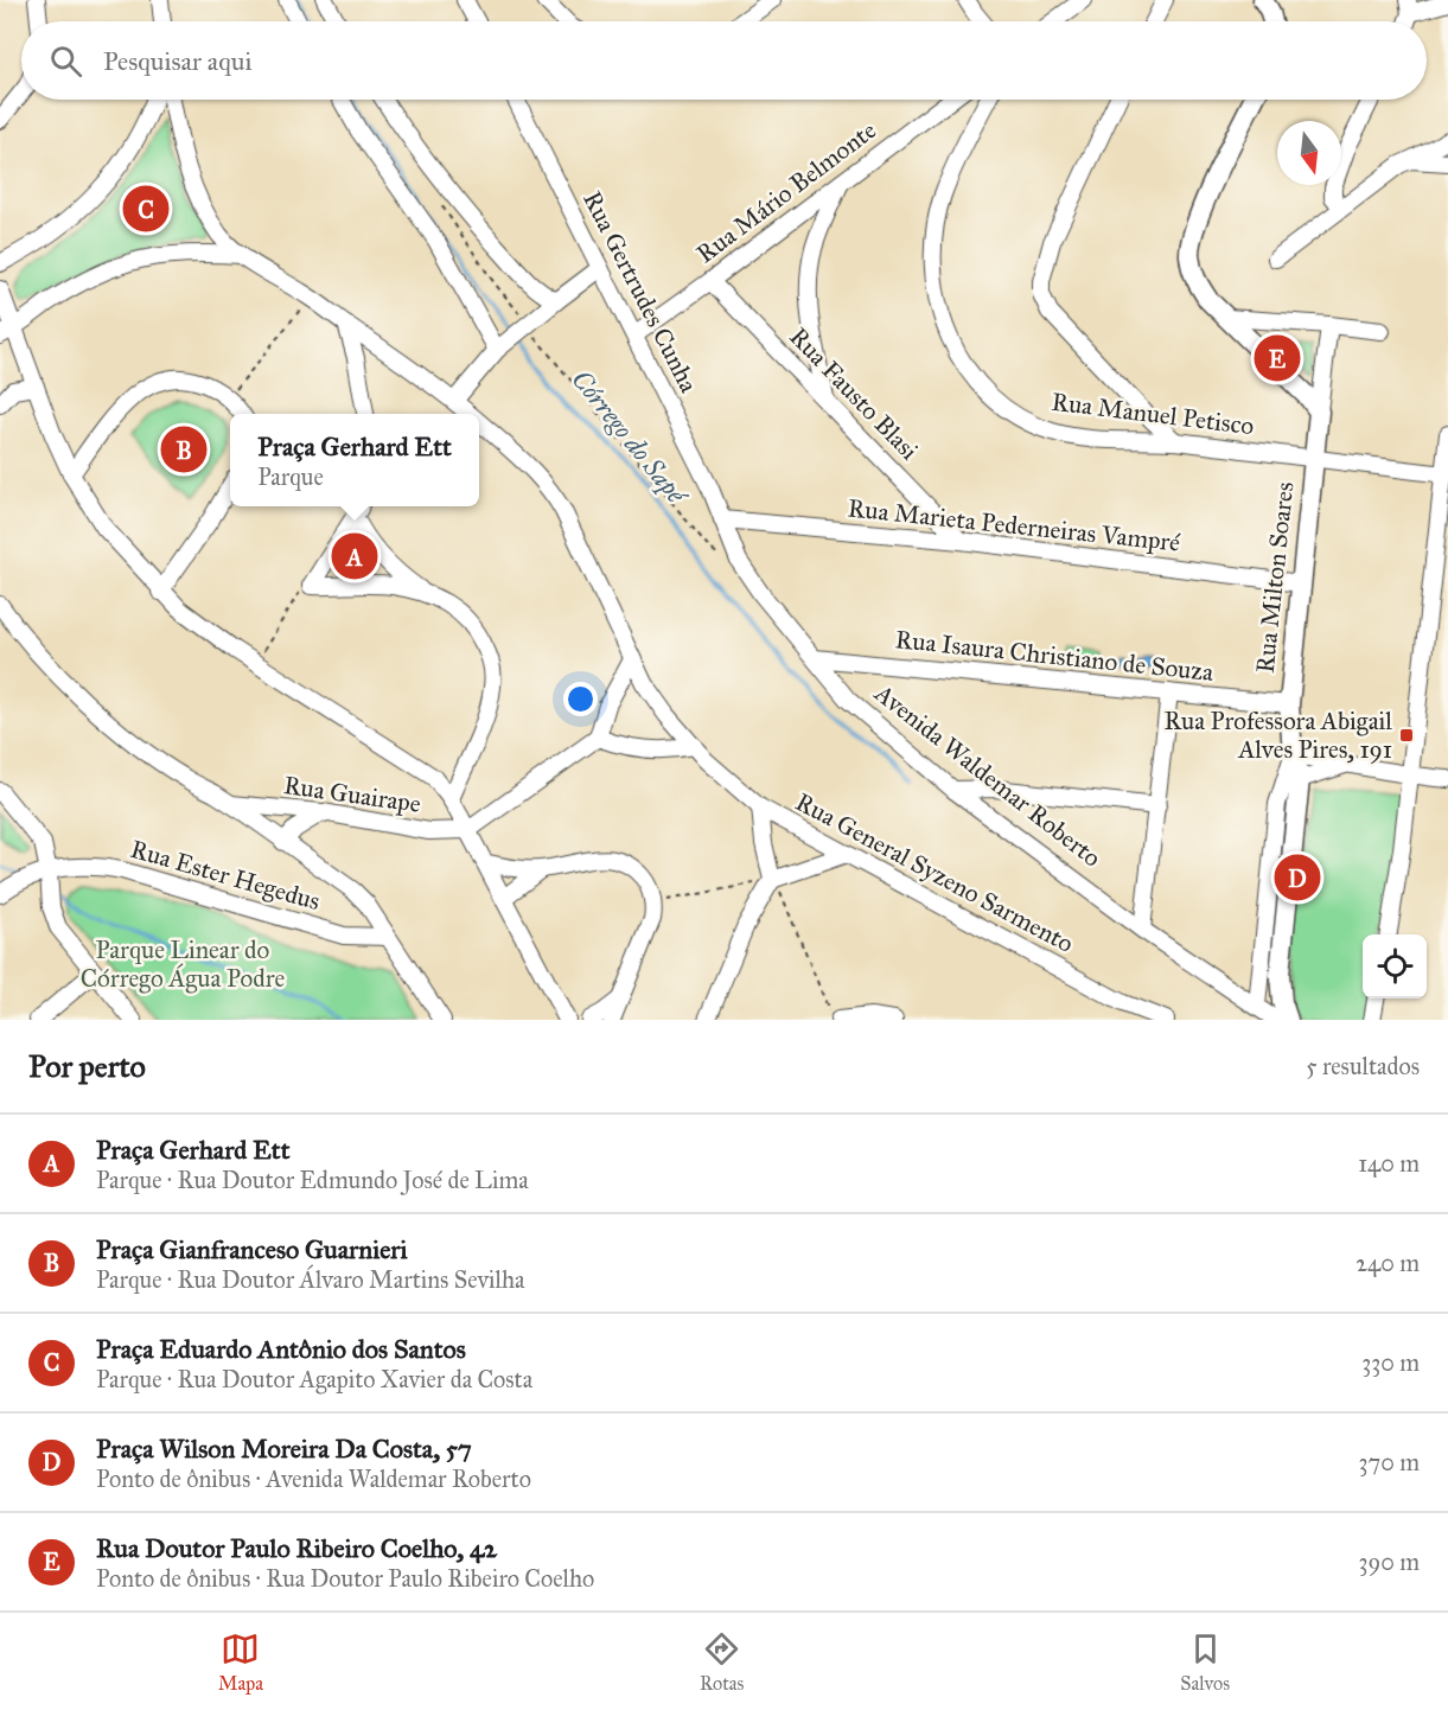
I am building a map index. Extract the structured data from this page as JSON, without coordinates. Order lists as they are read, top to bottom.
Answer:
{
  "streets": {
    "main road": ["Rua Milton Soares"],
    "street": [
      "Rua Mário Belmonte",
      "Rua Gertrudes Cunha",
      "Rua Fausto Blasi",
      "Rua Manuel Petisco",
      "Rua Marieta Pederneiras Vampré",
      "Rua Isaura Christiano de Souza",
      "Avenida Waldemar Roberto",
      "Rua Guairape",
      "Rua General Syzeno Sarmento",
      "Rua Ester Hegedus"
    ]
  },
  "crossings": [
    ["Rua Mário Belmonte", "Rua Gertrudes Cunha"],
    ["Rua Mário Belmonte", "Rua Fausto Blasi"],
    ["Rua Gertrudes Cunha", "Rua Marieta Pederneiras Vampré"],
    ["Rua Gertrudes Cunha", "Avenida Waldemar Roberto"],
    ["Rua Fausto Blasi", "Rua Marieta Pederneiras Vampré"],
    ["Rua Manuel Petisco", "Rua Milton Soares"],
    ["Rua Marieta Pederneiras Vampré", "Rua Milton Soares"],
    ["Rua Marieta Pederneiras Vampré", "Avenida Waldemar Roberto"],
    ["Rua Milton Soares", "Rua Isaura Christiano de Souza"],
    ["Rua Milton Soares", "Avenida Waldemar Roberto"],
    ["Rua Isaura Christiano de Souza", "Avenida Waldemar Roberto"]
  ],
  "water": ["Córrego do Sapé"],
  "parks": ["Parque Linear do Córrego Água Podre"],
  "places": {
    "transit": ["Rua Professora Abigail Alves Pires, 191"]
  },
  "north": "bottom",
  "page": {
    "search": "Pesquisar aqui",
    "pins": [
      "C",
      "E",
      "B",
      "A",
      "D"
    ],
    "popup": ["Praça Gerhard Ett", "Parque"],
    "heading": ["Por perto", "5 resultados"],
    "list": [
      {
        "mark": "A",
        "name": "Praça Gerhard Ett",
        "note": "Parque · Rua Doutor Edmundo José de Lima",
        "value": "140 m"
      },
      {
        "mark": "B",
        "name": "Praça Gianfranceso Guarnieri",
        "note": "Parque · Rua Doutor Álvaro Martins Sevilha",
        "value": "240 m"
      },
      {
        "mark": "C",
        "name": "Praça Eduardo Antônio dos Santos",
        "note": "Parque · Rua Doutor Agapito Xavier da Costa",
        "value": "330 m"
      },
      {
        "mark": "D",
        "name": "Praça Wilson Moreira Da Costa, 57",
        "note": "Ponto de ônibus · Avenida Waldemar Roberto",
        "value": "370 m"
      },
      {
        "mark": "E",
        "name": "Rua Doutor Paulo Ribeiro Coelho, 42",
        "note": "Ponto de ônibus · Rua Doutor Paulo Ribeiro Coelho",
        "value": "390 m"
      }
    ],
    "nav": ["Mapa", "Rotas", "Salvos"]
  }
}
